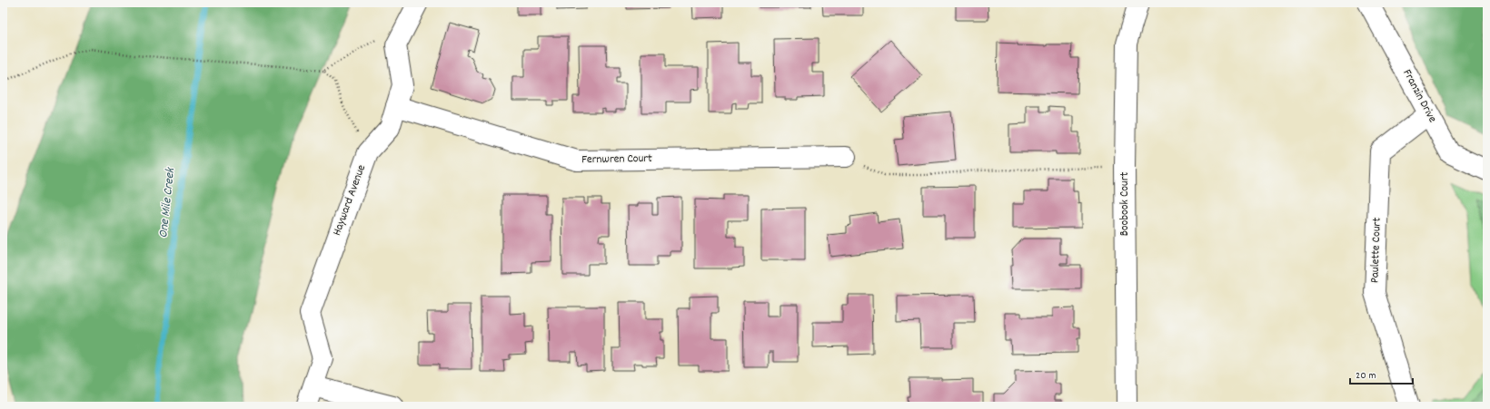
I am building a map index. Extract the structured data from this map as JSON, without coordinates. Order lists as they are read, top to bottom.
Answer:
{
  "streets": {
    "street": [
      "Franzin Drive",
      "Fernwren Court",
      "Hayward Avenue",
      "Boobook Court",
      "Paulette Court"
    ]
  },
  "crossings": [
    ["Franzin Drive", "Paulette Court"],
    ["Fernwren Court", "Hayward Avenue"]
  ],
  "water": ["One Mile Creek"],
  "scale_bar": "20 m"
}
